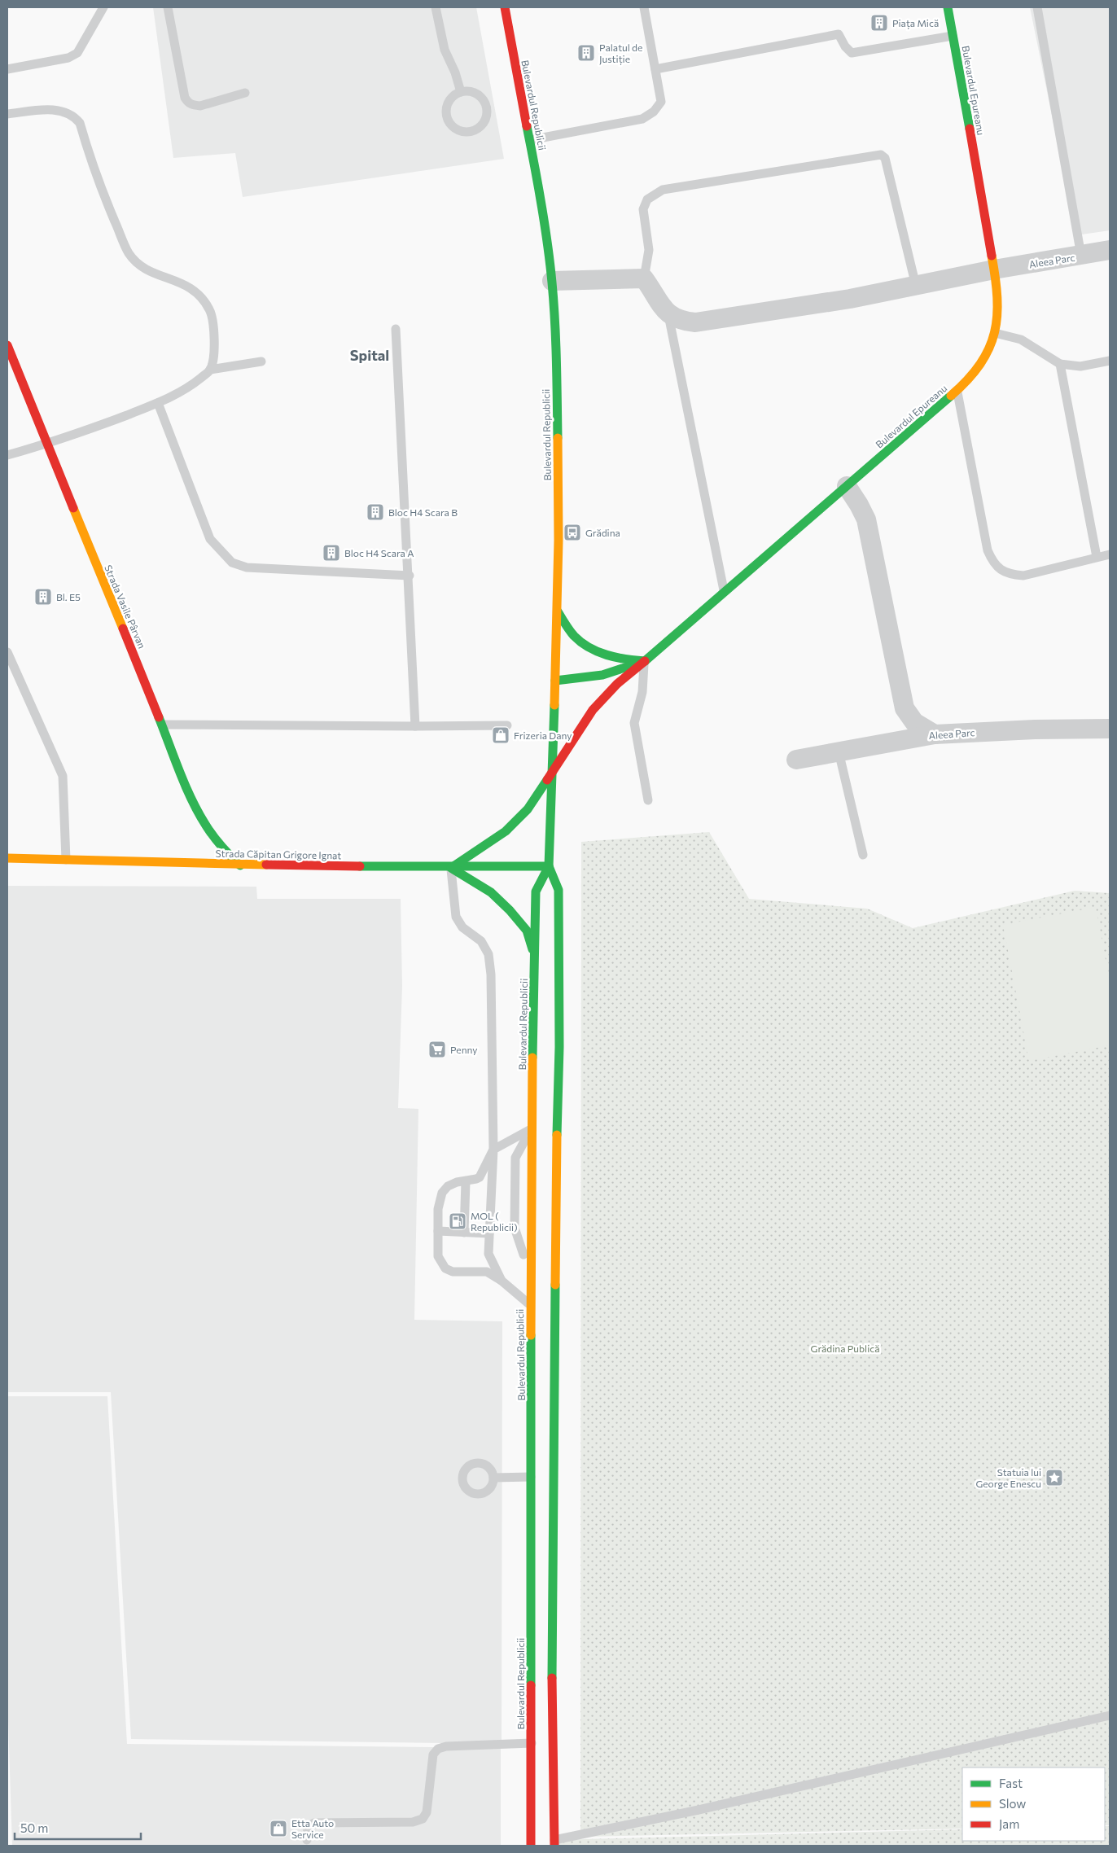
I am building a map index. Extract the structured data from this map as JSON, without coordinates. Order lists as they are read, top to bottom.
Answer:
{
  "streets": {
    "main road": [
      "Bulevardul Epureanu",
      "Bulevardul Republicii",
      "Strada Vasile Pârvan",
      "Strada Căpitan Grigore Ignat"
    ],
    "street": ["Aleea Parc"]
  },
  "crossings": [
    ["Bulevardul Epureanu", "Bulevardul Republicii"],
    ["Bulevardul Epureanu", "Aleea Parc"],
    ["Bulevardul Republicii", "Strada Căpitan Grigore Ignat"],
    ["Strada Vasile Pârvan", "Strada Căpitan Grigore Ignat"]
  ],
  "districts": ["Spital"],
  "parks": ["Grădina Publică"],
  "places": {
    "building": [
      "Piața Mică",
      "Palatul de Justiție",
      "Bloc H4 Scara B",
      "Bloc H4 Scara A",
      "Bl. E5"
    ],
    "bus stop": ["Grădina"],
    "shop": ["Frizeria Dany", "Etta Auto Service"],
    "supermarket": ["Penny"],
    "fuel station": ["MOL ( Republicii)"],
    "place": ["Statuia lui George Enescu"]
  },
  "legend": ["Fast", "Slow", "Jam"],
  "scale_bar": "50 m"
}
